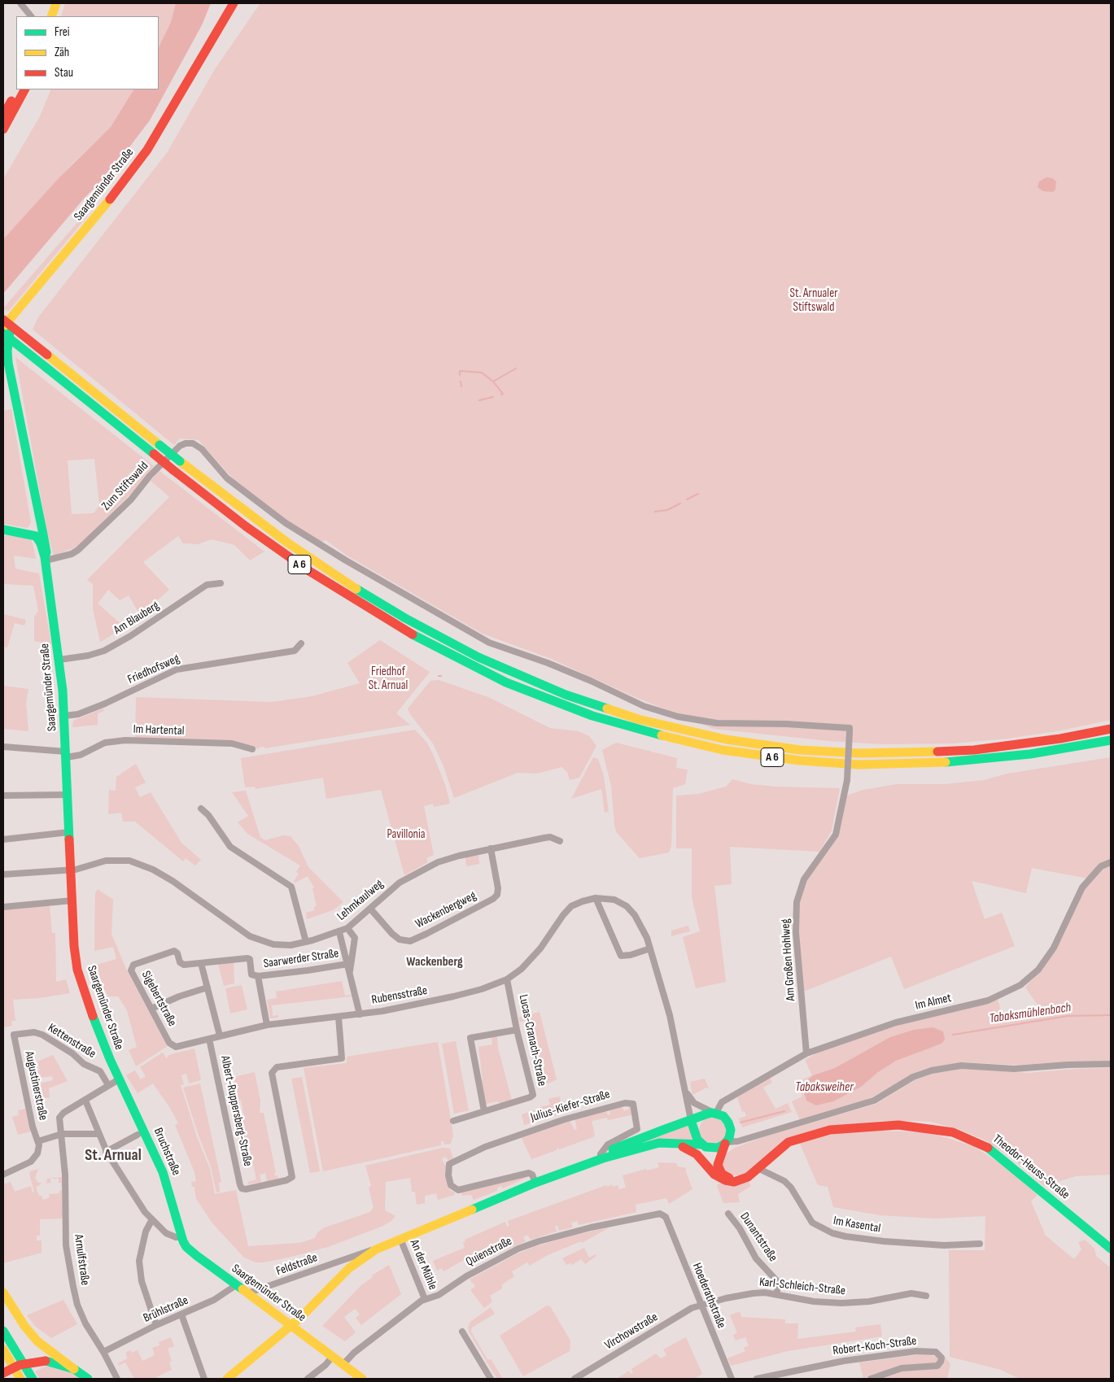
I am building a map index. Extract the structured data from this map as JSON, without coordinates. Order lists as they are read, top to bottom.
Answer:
{
  "streets": {
    "main road": [
      "Saargemünder Straße",
      "A 6",
      "Julius-Kiefer-Straße",
      "Bruchstraße",
      "Theodor-Heuss-Straße"
    ],
    "street": [
      "Zum Stiftswald",
      "Am Blauberg",
      "Friedhofsweg",
      "Im Hartental",
      "Lehmkaulweg",
      "Wackenbergweg",
      "Saarwerder Straße",
      "Am Großen Hohlweg",
      "Rubensstraße",
      "Sigebertstraße",
      "Im Almet",
      "Lucas-Cranach-Straße",
      "Kettenstraße",
      "Augustinerstraße",
      "Albert-Ruppersberg-Straße",
      "Im Kasental",
      "Dunantstraße",
      "Quienstraße",
      "Arnulfstraße",
      "Feldstraße",
      "An der Mühle",
      "Karl-Schleich-Straße",
      "Hoederathstraße",
      "Brühlstraße",
      "Virchowstraße",
      "Robert-Koch-Straße"
    ]
  },
  "crossings": [
    ["Saargemünder Straße", "Zum Stiftswald"],
    ["Saargemünder Straße", "Am Blauberg"],
    ["Saargemünder Straße", "Friedhofsweg"],
    ["Saargemünder Straße", "Im Hartental"],
    ["Saargemünder Straße", "Lehmkaulweg"],
    ["Saargemünder Straße", "Julius-Kiefer-Straße"],
    ["Saargemünder Straße", "Bruchstraße"],
    ["Saargemünder Straße", "Quienstraße"],
    ["Saargemünder Straße", "Feldstraße"],
    ["Saargemünder Straße", "Brühlstraße"],
    ["Zum Stiftswald", "Am Großen Hohlweg"],
    ["Lehmkaulweg", "Wackenbergweg"],
    ["Saarwerder Straße", "Sigebertstraße"],
    ["Am Großen Hohlweg", "Im Almet"],
    ["Rubensstraße", "Sigebertstraße"],
    ["Rubensstraße", "Im Almet"],
    ["Rubensstraße", "Lucas-Cranach-Straße"],
    ["Rubensstraße", "Julius-Kiefer-Straße"],
    ["Rubensstraße", "Albert-Ruppersberg-Straße"],
    ["Im Almet", "Julius-Kiefer-Straße"],
    ["Kettenstraße", "Augustinerstraße"],
    ["Julius-Kiefer-Straße", "Feldstraße"],
    ["Julius-Kiefer-Straße", "An der Mühle"],
    ["Theodor-Heuss-Straße", "Im Kasental"],
    ["Dunantstraße", "Karl-Schleich-Straße"],
    ["Quienstraße", "An der Mühle"],
    ["Quienstraße", "Hoederathstraße"],
    ["Arnulfstraße", "Brühlstraße"],
    ["Karl-Schleich-Straße", "Hoederathstraße"],
    ["Karl-Schleich-Straße", "Virchowstraße"],
    ["Hoederathstraße", "Virchowstraße"]
  ],
  "districts": ["Wackenberg", "St. Arnual"],
  "water": ["Tabaksmühlenbach", "Tabaksweiher"],
  "parks": ["St. Arnualer Stiftswald", "Friedhof St. Arnual", "Pavillonia"],
  "legend": ["Frei", "Zäh", "Stau"]
}
